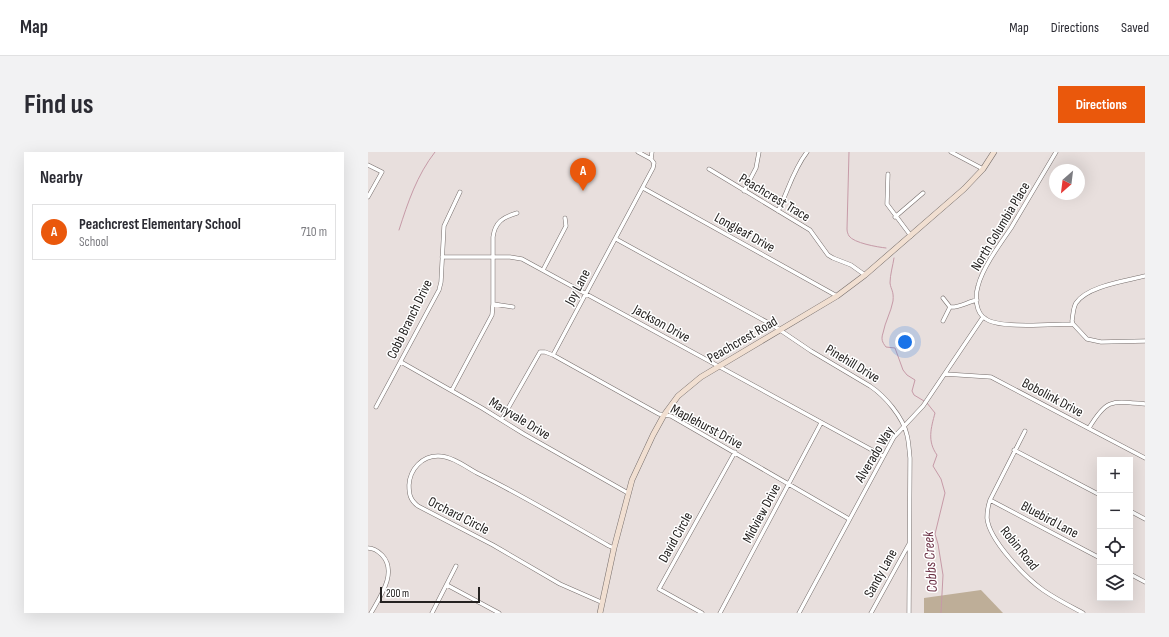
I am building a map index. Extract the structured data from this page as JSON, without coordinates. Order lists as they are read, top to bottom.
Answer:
{
  "streets": {
    "street": [
      "Peachcrest Trace",
      "North Columbia Place",
      "Longleaf Drive",
      "Joy Lane",
      "Cobb Branch Drive",
      "Jackson Drive",
      "Peachcrest Road",
      "Pinehill Drive",
      "Bobolink Drive",
      "Maryvale Drive",
      "Maplehurst Drive",
      "Alverado Way",
      "Midview Drive",
      "Orchard Circle",
      "Bluebird Lane",
      "David Circle",
      "Robin Road",
      "Sandy Lane"
    ]
  },
  "crossings": [
    ["Peachcrest Trace", "Peachcrest Road"],
    ["North Columbia Place", "Alverado Way"],
    ["Longleaf Drive", "Joy Lane"],
    ["Longleaf Drive", "Peachcrest Road"],
    ["Joy Lane", "Jackson Drive"],
    ["Joy Lane", "Pinehill Drive"],
    ["Joy Lane", "Maplehurst Drive"],
    ["Cobb Branch Drive", "Jackson Drive"],
    ["Cobb Branch Drive", "Maryvale Drive"],
    ["Jackson Drive", "Peachcrest Road"],
    ["Jackson Drive", "Alverado Way"],
    ["Jackson Drive", "Midview Drive"],
    ["Peachcrest Road", "Pinehill Drive"],
    ["Peachcrest Road", "Maryvale Drive"],
    ["Peachcrest Road", "Maplehurst Drive"],
    ["Peachcrest Road", "Orchard Circle"],
    ["Pinehill Drive", "Alverado Way"],
    ["Pinehill Drive", "Sandy Lane"],
    ["Bobolink Drive", "Alverado Way"],
    ["Maplehurst Drive", "Alverado Way"],
    ["Maplehurst Drive", "Midview Drive"],
    ["Maplehurst Drive", "David Circle"],
    ["Bluebird Lane", "Robin Road"]
  ],
  "water": ["Cobbs Creek"],
  "scale_bar": "200 m",
  "north": "bottom left",
  "page": {
    "header": "Map",
    "nav": ["Map", "Directions", "Saved"],
    "buttons": "Directions",
    "title": "Find us",
    "heading": "Nearby",
    "pins": "A",
    "list": [
      {
        "mark": "A",
        "name": "Peachcrest Elementary School",
        "note": "School",
        "value": "710 m"
      }
    ],
    "map_buttons": ["+", "−"],
    "scale": "200 m"
  }
}
